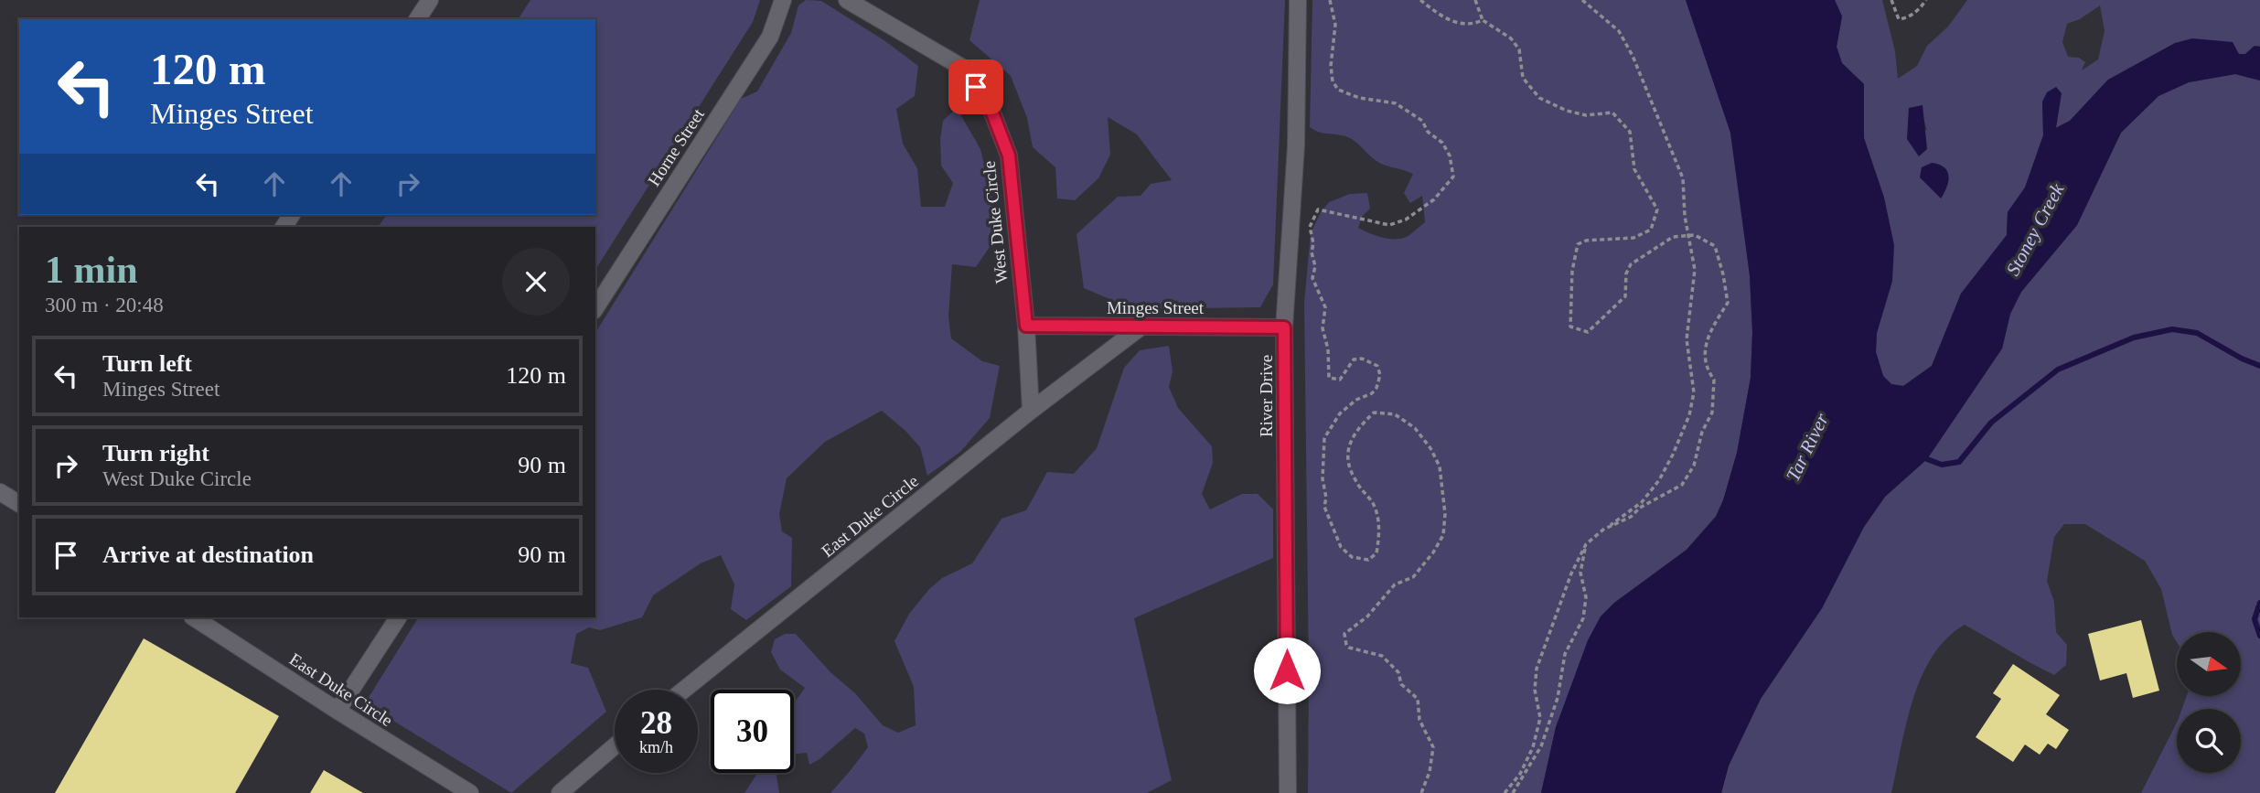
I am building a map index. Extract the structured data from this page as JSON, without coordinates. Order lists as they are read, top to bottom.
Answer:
{
  "streets": {
    "street": [
      "Horne Street",
      "West Duke Circle",
      "Minges Street",
      "River Drive",
      "East Duke Circle"
    ]
  },
  "crossings": [
    ["West Duke Circle", "Minges Street"],
    ["Minges Street", "River Drive"],
    ["Minges Street", "East Duke Circle"]
  ],
  "water": ["Stoney Creek", "Tar River"],
  "north": "right",
  "page": {
    "turn": ["120 m", "Minges Street"],
    "heading": ["1 min", "300 m · 20:48"],
    "list": [
      {
        "name": "Turn left",
        "note": "Minges Street",
        "value": "120 m"
      },
      {
        "name": "Turn right",
        "note": "West Duke Circle",
        "value": "90 m"
      },
      {
        "name": "Arrive at destination",
        "value": "90 m"
      }
    ],
    "speed": "28 km/h",
    "limit": "30"
  }
}
